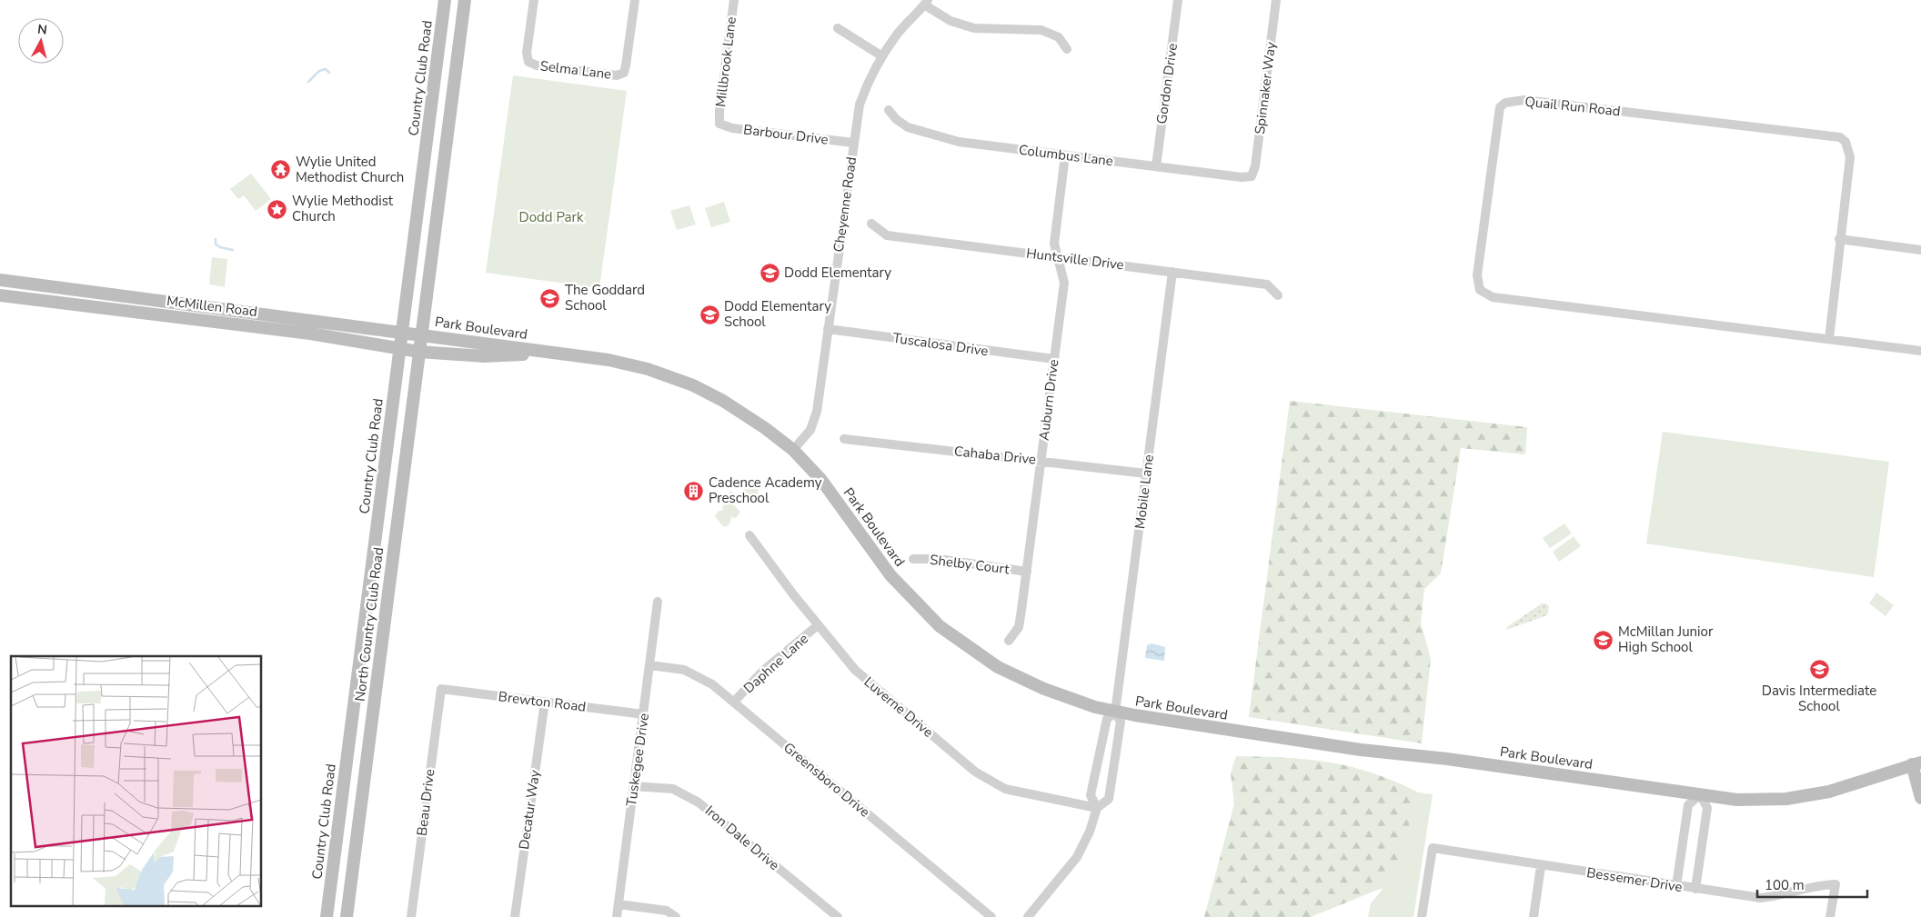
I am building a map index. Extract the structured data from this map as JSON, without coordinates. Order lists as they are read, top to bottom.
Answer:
{
  "streets": {
    "main road": [
      "Country Club Road",
      "McMillen Road",
      "Park Boulevard",
      "North Country Club Road"
    ],
    "street": [
      "Millbrook Lane",
      "Selma Lane",
      "Gordon Drive",
      "Spinnaker Way",
      "Quail Run Road",
      "Barbour Drive",
      "Columbus Lane",
      "Cheyenne Road",
      "Huntsville Drive",
      "Tuscalosa Drive",
      "Auburn Drive",
      "Cahaba Drive",
      "Mobile Lane",
      "Shelby Court",
      "Daphne Lane",
      "Brewton Road",
      "Luverne Drive",
      "Tuskegee Drive",
      "Greensboro Drive",
      "Beau Drive",
      "Decatur Way",
      "Iron Dale Drive",
      "Bessemer Drive"
    ]
  },
  "crossings": [
    ["Millbrook Lane", "Barbour Drive"],
    ["Country Club Road", "McMillen Road"],
    ["Country Club Road", "Park Boulevard"],
    ["Gordon Drive", "Columbus Lane"],
    ["Spinnaker Way", "Columbus Lane"],
    ["Barbour Drive", "Cheyenne Road"],
    ["Columbus Lane", "Auburn Drive"],
    ["Cheyenne Road", "Park Boulevard"],
    ["Cheyenne Road", "Tuscalosa Drive"],
    ["Huntsville Drive", "Auburn Drive"],
    ["Huntsville Drive", "Mobile Lane"],
    ["McMillen Road", "Park Boulevard"],
    ["McMillen Road", "North Country Club Road"],
    ["Park Boulevard", "Mobile Lane"],
    ["Park Boulevard", "North Country Club Road"],
    ["Tuscalosa Drive", "Auburn Drive"],
    ["Auburn Drive", "Cahaba Drive"],
    ["Auburn Drive", "Shelby Court"],
    ["Cahaba Drive", "Mobile Lane"],
    ["Daphne Lane", "Luverne Drive"],
    ["Daphne Lane", "Greensboro Drive"],
    ["Brewton Road", "Tuskegee Drive"],
    ["Brewton Road", "Beau Drive"],
    ["Brewton Road", "Decatur Way"],
    ["Tuskegee Drive", "Greensboro Drive"],
    ["Tuskegee Drive", "Iron Dale Drive"]
  ],
  "parks": ["Dodd Park"],
  "places": {
    "temple": ["Wylie United Methodist Church"],
    "place": ["Wylie Methodist Church"],
    "school or university": [
      "Dodd Elementary",
      "The Goddard School",
      "Dodd Elementary School",
      "McMillan Junior High School",
      "Davis Intermediate School"
    ],
    "building": ["Cadence Academy Preschool"]
  },
  "scale_bar": "100 m",
  "north": "top"
}
